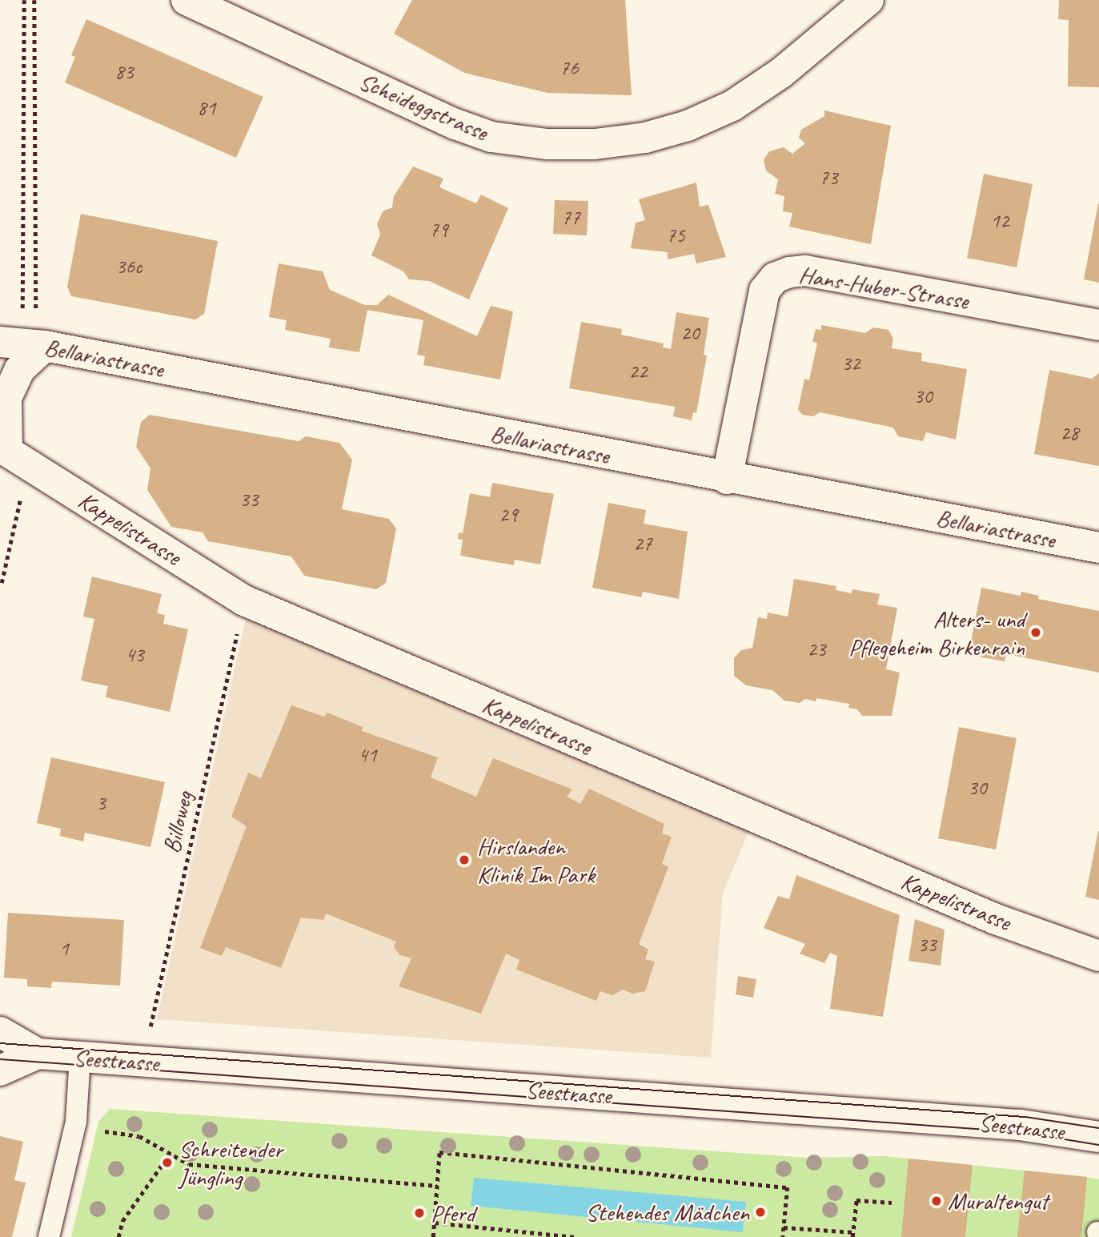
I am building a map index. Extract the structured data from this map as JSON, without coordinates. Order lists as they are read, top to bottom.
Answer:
{
  "streets": {
    "street": [
      "Scheideggstrasse",
      "Hans-Huber-Strasse",
      "Bellariastrasse",
      "Kappelistrasse",
      "Seestrasse"
    ],
    "path": ["Billoweg"]
  },
  "crossings": [
    ["Hans-Huber-Strasse", "Bellariastrasse"]
  ],
  "places": [
    "Alters- und Pflegeheim Birkenrain",
    "Hirslanden Klinik Im Park",
    "Schreitender Jüngling",
    "Muraltengut",
    "Stehendes Mädchen",
    "Pferd"
  ],
  "house_numbers": [
    "76",
    "83",
    "81",
    "73",
    "77",
    "12",
    "79",
    "75",
    "36c",
    "20",
    "32",
    "22",
    "30",
    "28",
    "33",
    "29",
    "27",
    "23",
    "43",
    "41",
    "30",
    "3",
    "33",
    "1"
  ]
}
